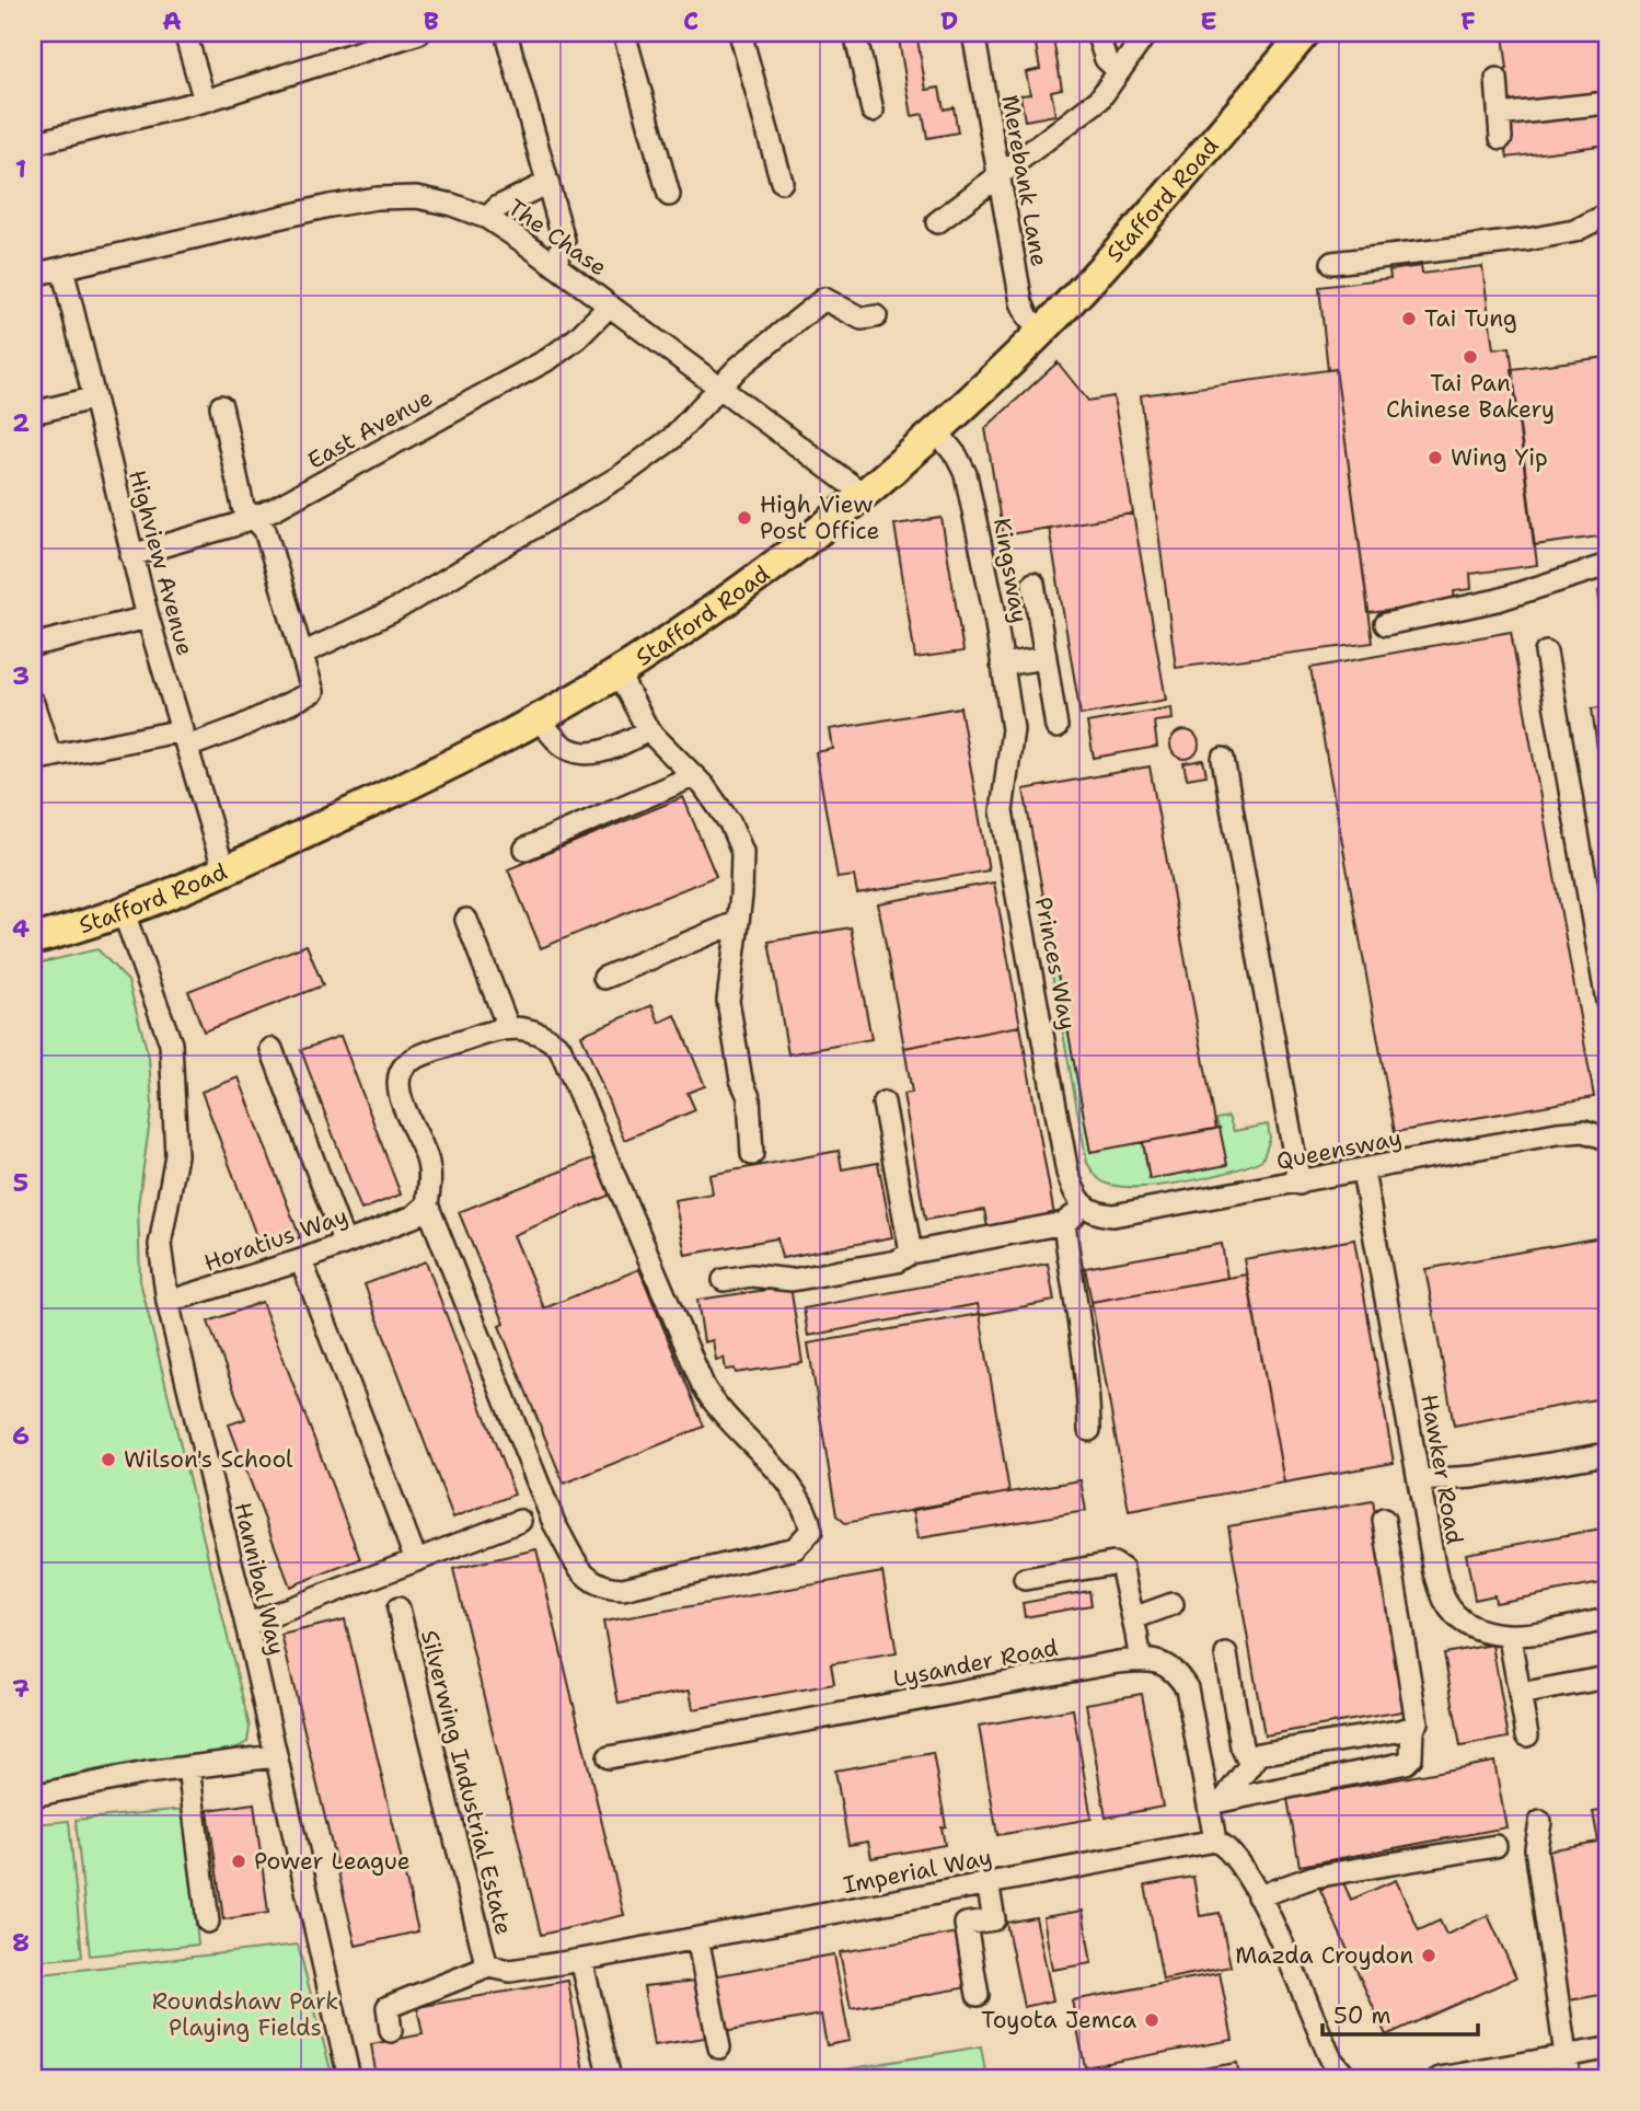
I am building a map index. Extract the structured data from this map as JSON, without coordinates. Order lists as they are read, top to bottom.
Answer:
{
  "streets": {
    "main road": ["Stafford Road"],
    "street": [
      "Merebank Lane",
      "The Chase",
      "East Avenue",
      "Highview Avenue",
      "Kingsway",
      "Princes Way",
      "Queensway",
      "Horatius Way",
      "Hawker Road",
      "Hannibal Way",
      "Lysander Road",
      "Silverwing Industrial Estate",
      "Imperial Way"
    ]
  },
  "crossings": [
    ["Merebank Lane", "Stafford Road"],
    ["Stafford Road", "The Chase"],
    ["Stafford Road", "Highview Avenue"],
    ["Stafford Road", "Kingsway"],
    ["Stafford Road", "Hannibal Way"],
    ["The Chase", "East Avenue"],
    ["The Chase", "Highview Avenue"],
    ["East Avenue", "Highview Avenue"],
    ["Kingsway", "Princes Way"],
    ["Princes Way", "Queensway"],
    ["Queensway", "Hawker Road"],
    ["Horatius Way", "Hannibal Way"],
    ["Lysander Road", "Imperial Way"],
    ["Silverwing Industrial Estate", "Imperial Way"]
  ],
  "parks": ["Roundshaw Park Playing Fields"],
  "places": [
    "Tai Tung",
    "Tai Pan Chinese Bakery",
    "Wing Yip",
    "High View Post Office",
    "Wilson's School",
    "Power League",
    "Mazda Croydon",
    "Toyota Jemca"
  ],
  "scale_bar": "50 m",
  "grid": {
    "columns": [
      "A",
      "B",
      "C",
      "D",
      "E",
      "F"
    ],
    "rows": [
      "1",
      "2",
      "3",
      "4",
      "5",
      "6",
      "7",
      "8"
    ]
  }
}
